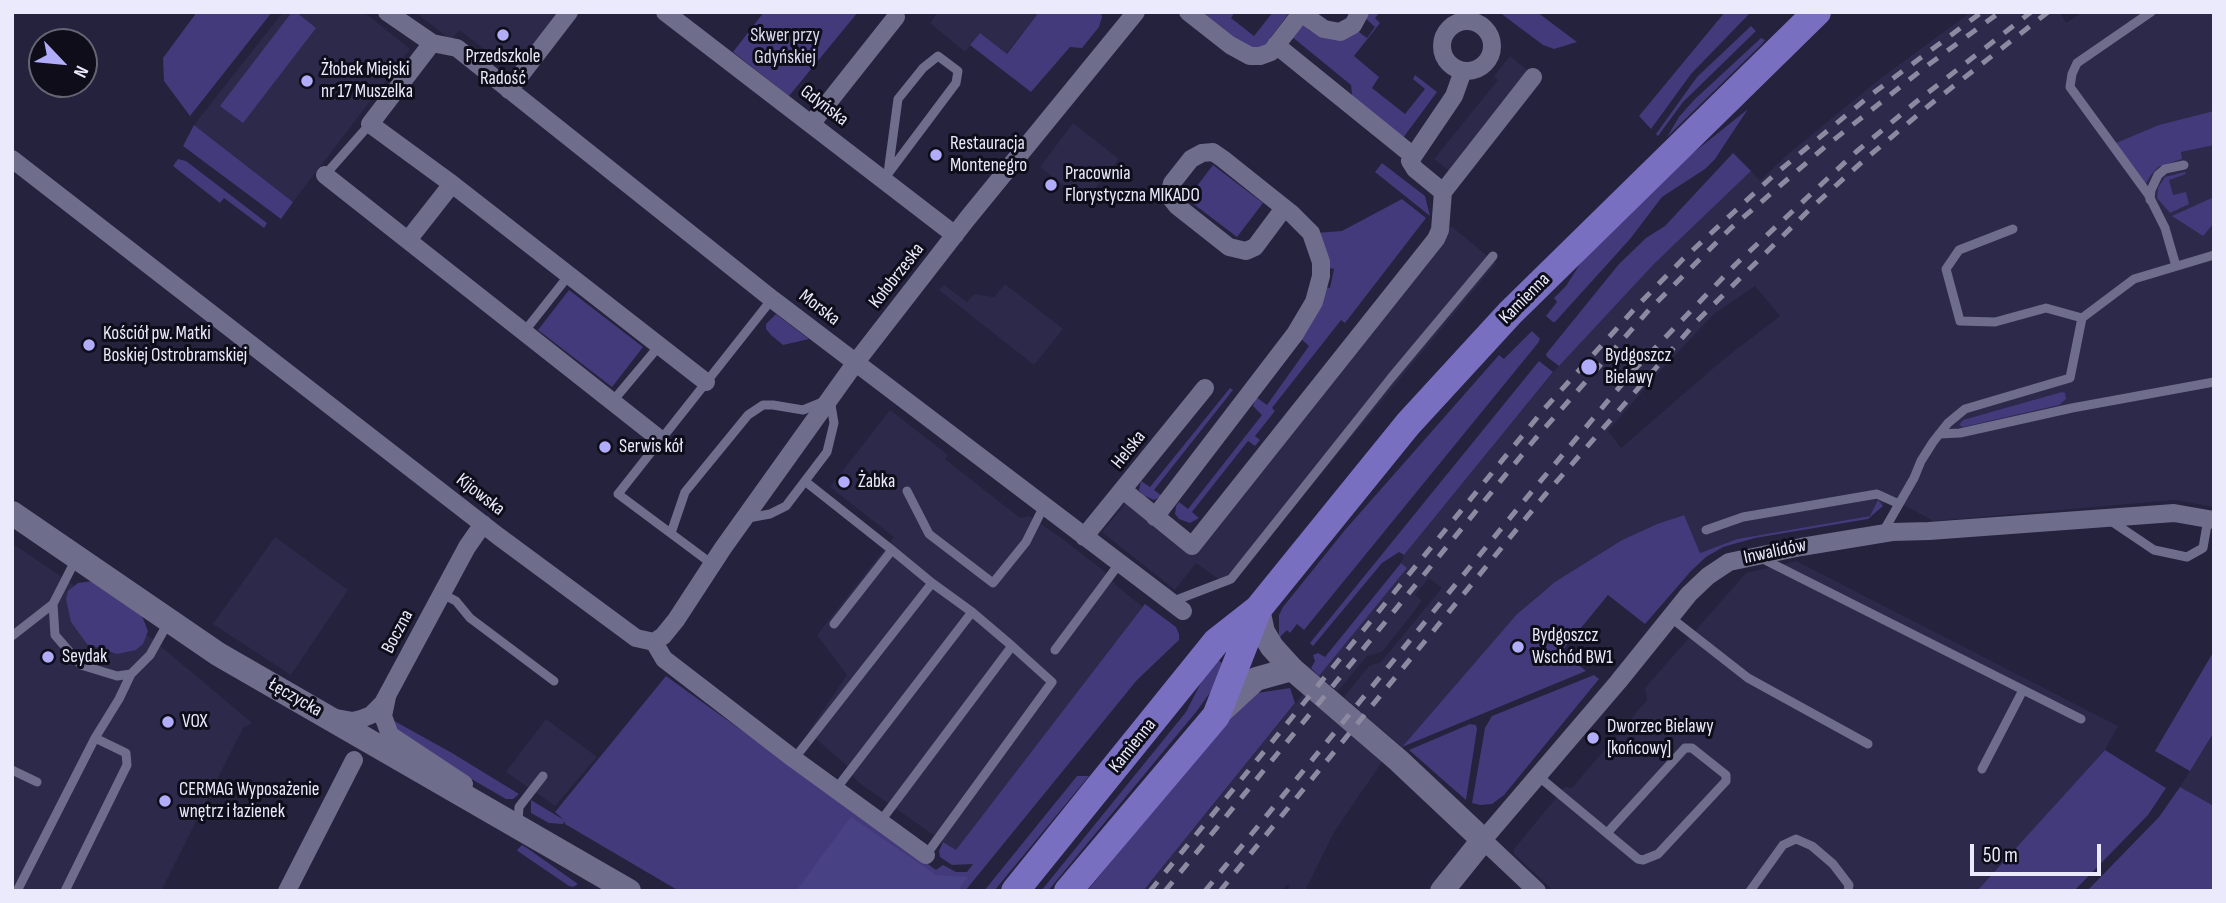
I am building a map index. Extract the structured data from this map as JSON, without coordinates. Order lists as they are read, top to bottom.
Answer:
{
  "streets": {
    "main road": ["Kamienna"],
    "street": [
      "Gdyńska",
      "Kołobrzeska",
      "Morska",
      "Helska",
      "Kijowska",
      "Inwalidów",
      "Boczna",
      "Łęczycka"
    ]
  },
  "crossings": [
    ["Gdyńska", "Kołobrzeska"],
    ["Kołobrzeska", "Morska"],
    ["Kołobrzeska", "Kijowska"],
    ["Morska", "Helska"],
    ["Kijowska", "Boczna"]
  ],
  "parks": ["Skwer przy Gdyńskiej"],
  "places": [
    "Przedszkole Radość",
    "Żłobek Miejski nr 17 Muszelka",
    "Restauracja Montenegro",
    "Pracownia Florystyczna MIKADO",
    "Kościół pw. Matki Boskiej Ostrobramskiej",
    "Bydgoszcz Bielawy",
    "Serwis kół",
    "Żabka",
    "Bydgoszcz Wschód BW1",
    "Seydak",
    "VOX",
    "Dworzec Bielawy [końcowy]",
    "CERMAG Wyposażenie wnętrz i łazienek"
  ],
  "scale_bar": "50 m",
  "north": "bottom right"
}
